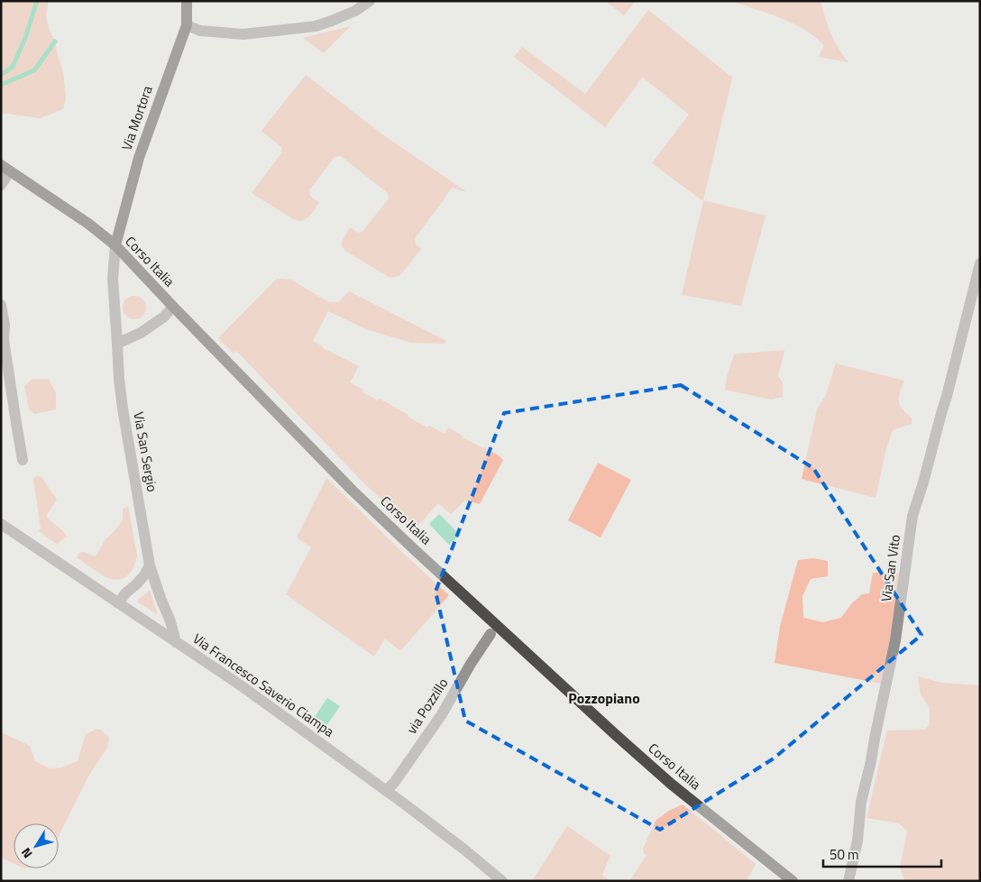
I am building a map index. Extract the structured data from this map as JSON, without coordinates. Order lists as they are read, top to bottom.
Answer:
{
  "streets": {
    "main road": ["Via Mortora", "Corso Italia"],
    "street": [
      "Via San Sergio",
      "Via San Vito",
      "Via Francesco Saverio Ciampa",
      "via Pozzillo"
    ]
  },
  "crossings": [
    ["Via Mortora", "Corso Italia"],
    ["Via Mortora", "Via San Sergio"],
    ["Corso Italia", "Via San Sergio"],
    ["Via San Sergio", "Via Francesco Saverio Ciampa"],
    ["Via Francesco Saverio Ciampa", "via Pozzillo"]
  ],
  "districts": ["Pozzopiano"],
  "scale_bar": "50 m",
  "north": "bottom left"
}
